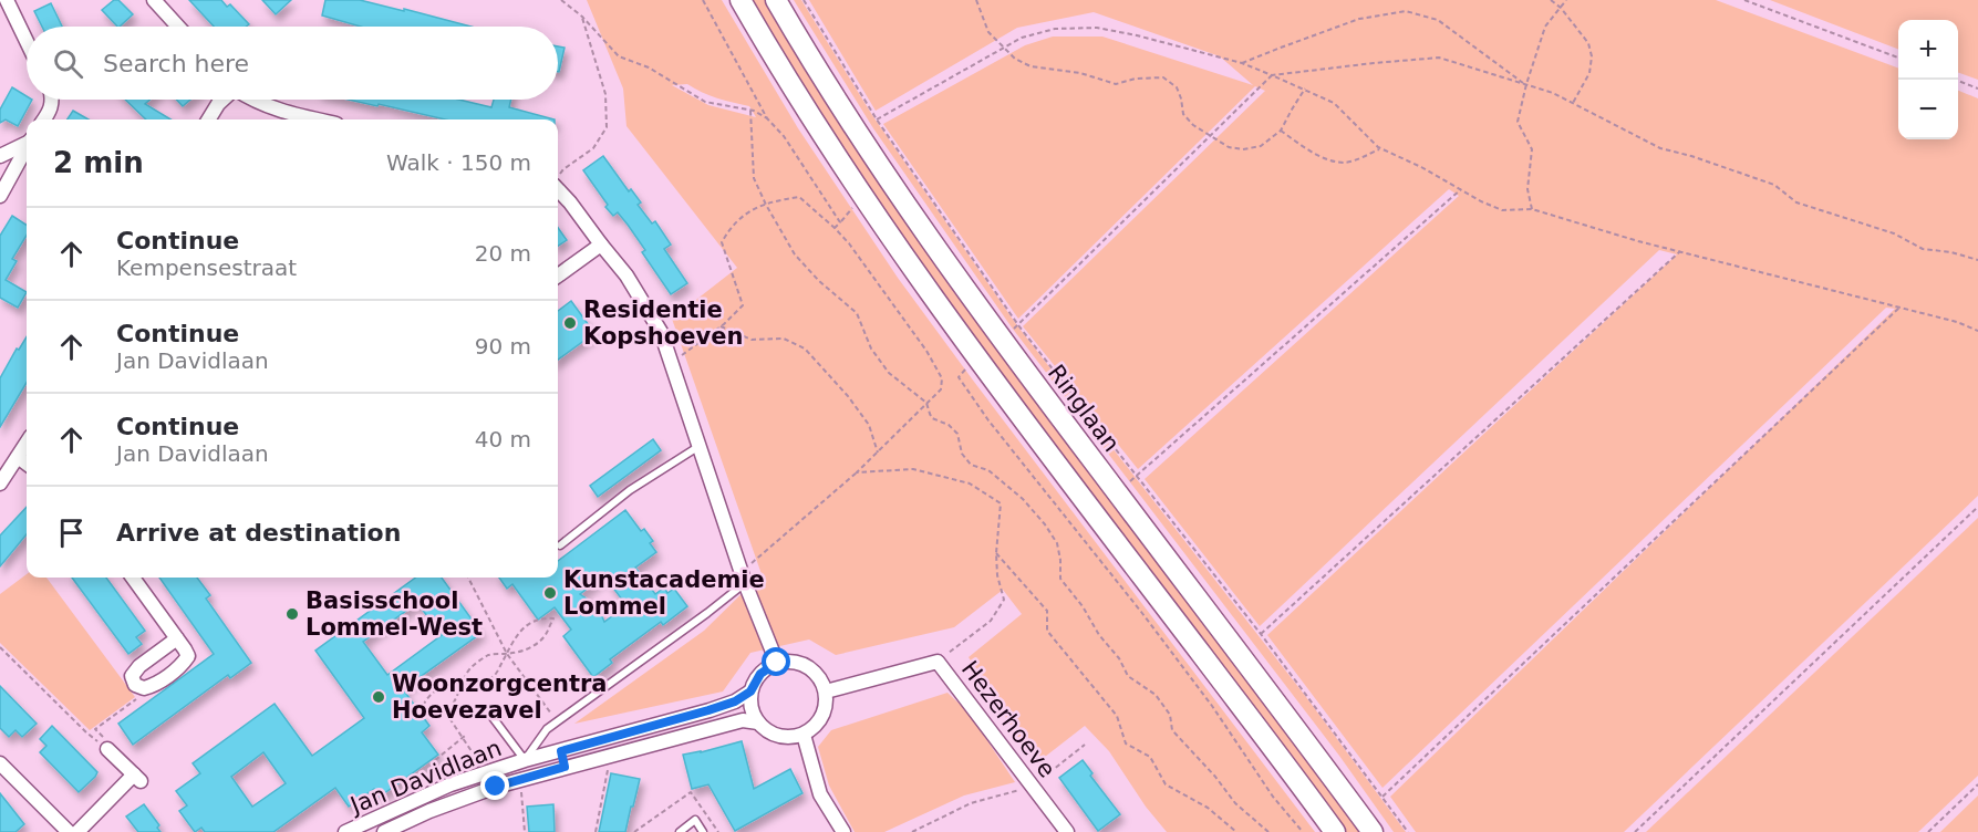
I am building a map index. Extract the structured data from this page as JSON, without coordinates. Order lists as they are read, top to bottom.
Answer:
{
  "streets": {
    "main road": ["Ringlaan"],
    "street": ["Hezerhoeve", "Jan Davidlaan"]
  },
  "crossings": [
    ["Hezerhoeve", "Jan Davidlaan"]
  ],
  "places": [
    "Residentie Kopshoeven",
    "Kunstacademie Lommel",
    "Basisschool Lommel-West",
    "Woonzorgcentra Hoevezavel"
  ],
  "page": {
    "map_buttons": ["+", "−"],
    "search": "Search here",
    "heading": ["2 min", "Walk · 150 m"],
    "list": [
      ["Continue", "Kempensestraat", "20 m"],
      ["Continue", "Jan Davidlaan", "90 m"],
      ["Continue", "Jan Davidlaan", "40 m"],
      "Arrive at destination"
    ]
  }
}
